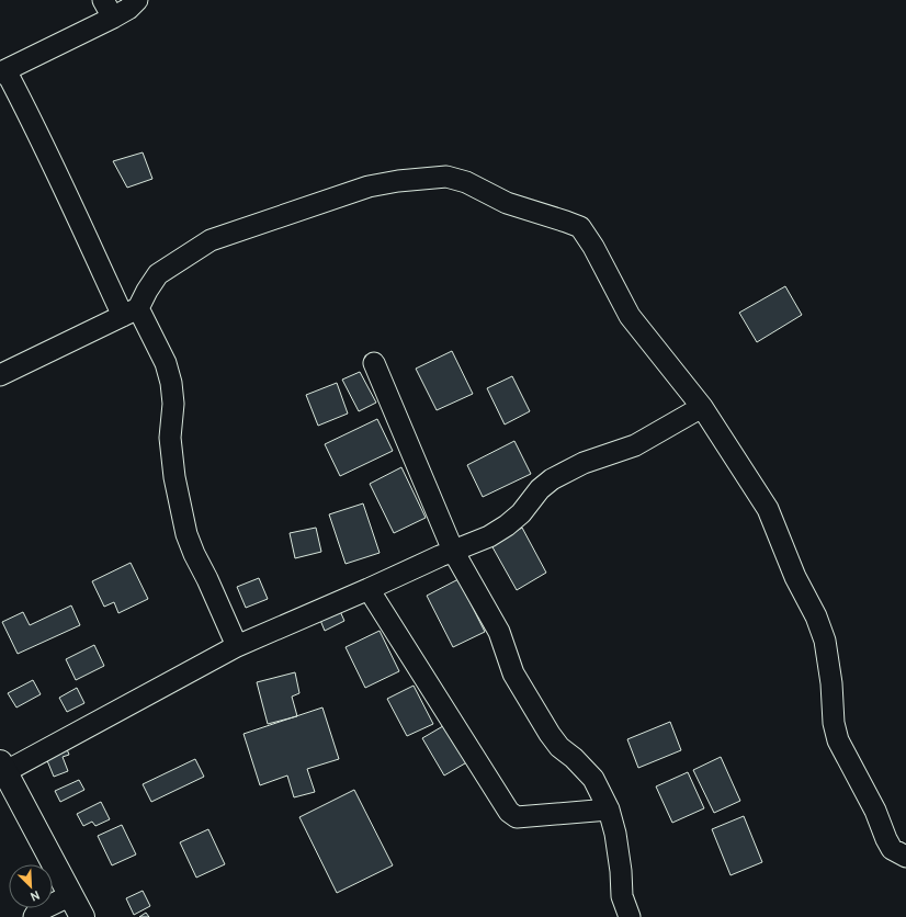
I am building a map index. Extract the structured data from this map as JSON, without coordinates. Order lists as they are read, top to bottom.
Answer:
{
  "north": "bottom right"
}
